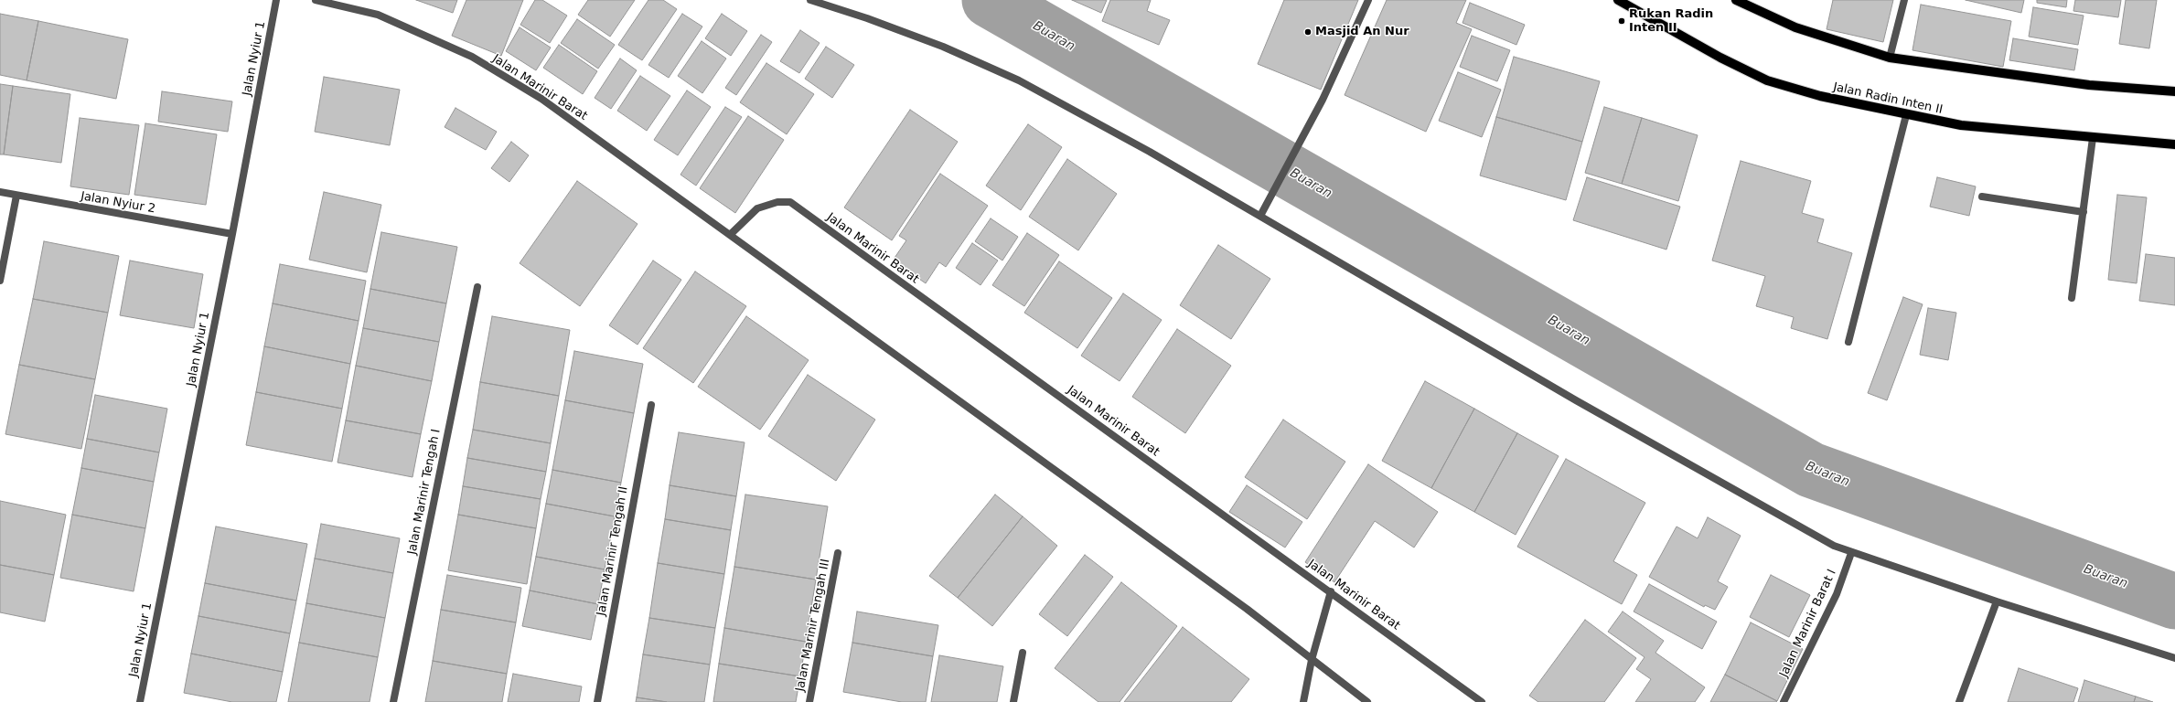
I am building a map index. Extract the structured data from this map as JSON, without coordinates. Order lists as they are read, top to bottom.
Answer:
{
  "streets": {
    "main road": ["Jalan Radin Inten II"],
    "street": [
      "Jalan Nyiur 1",
      "Jalan Marinir Barat",
      "Jalan Nyiur 2",
      "Jalan Marinir Tengah I",
      "Jalan Marinir Tengah II",
      "Jalan Marinir Barat I",
      "Jalan Marinir Tengah III"
    ]
  },
  "crossings": [
    ["Jalan Nyiur 1", "Jalan Nyiur 2"]
  ],
  "water": ["Buaran"],
  "places": ["Rukan Radin Inten II", "Masjid An Nur"]
}
